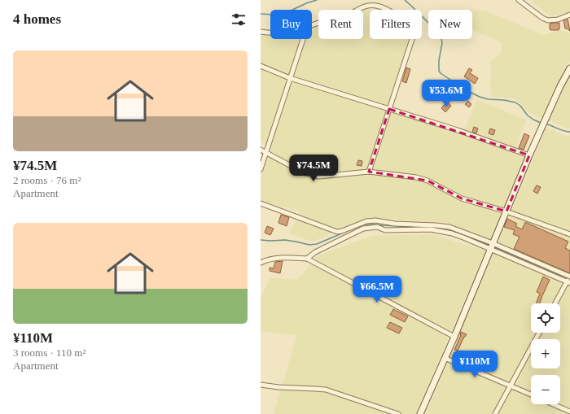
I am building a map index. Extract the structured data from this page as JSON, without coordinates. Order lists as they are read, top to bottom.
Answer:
{
  "page": {
    "heading": "4 homes",
    "chip": [
      "Buy",
      "Rent",
      "Filters",
      "New"
    ],
    "list": [
      {
        "name": "¥74.5M",
        "note": "2 rooms · 76 m² · Apartment"
      },
      {
        "name": "¥110M",
        "note": "3 rooms · 110 m² · Apartment"
      }
    ],
    "price": [
      "¥53.6M",
      "¥74.5M",
      "¥66.5M",
      "¥110M"
    ],
    "map_buttons": ["+", "−"]
  }
}
